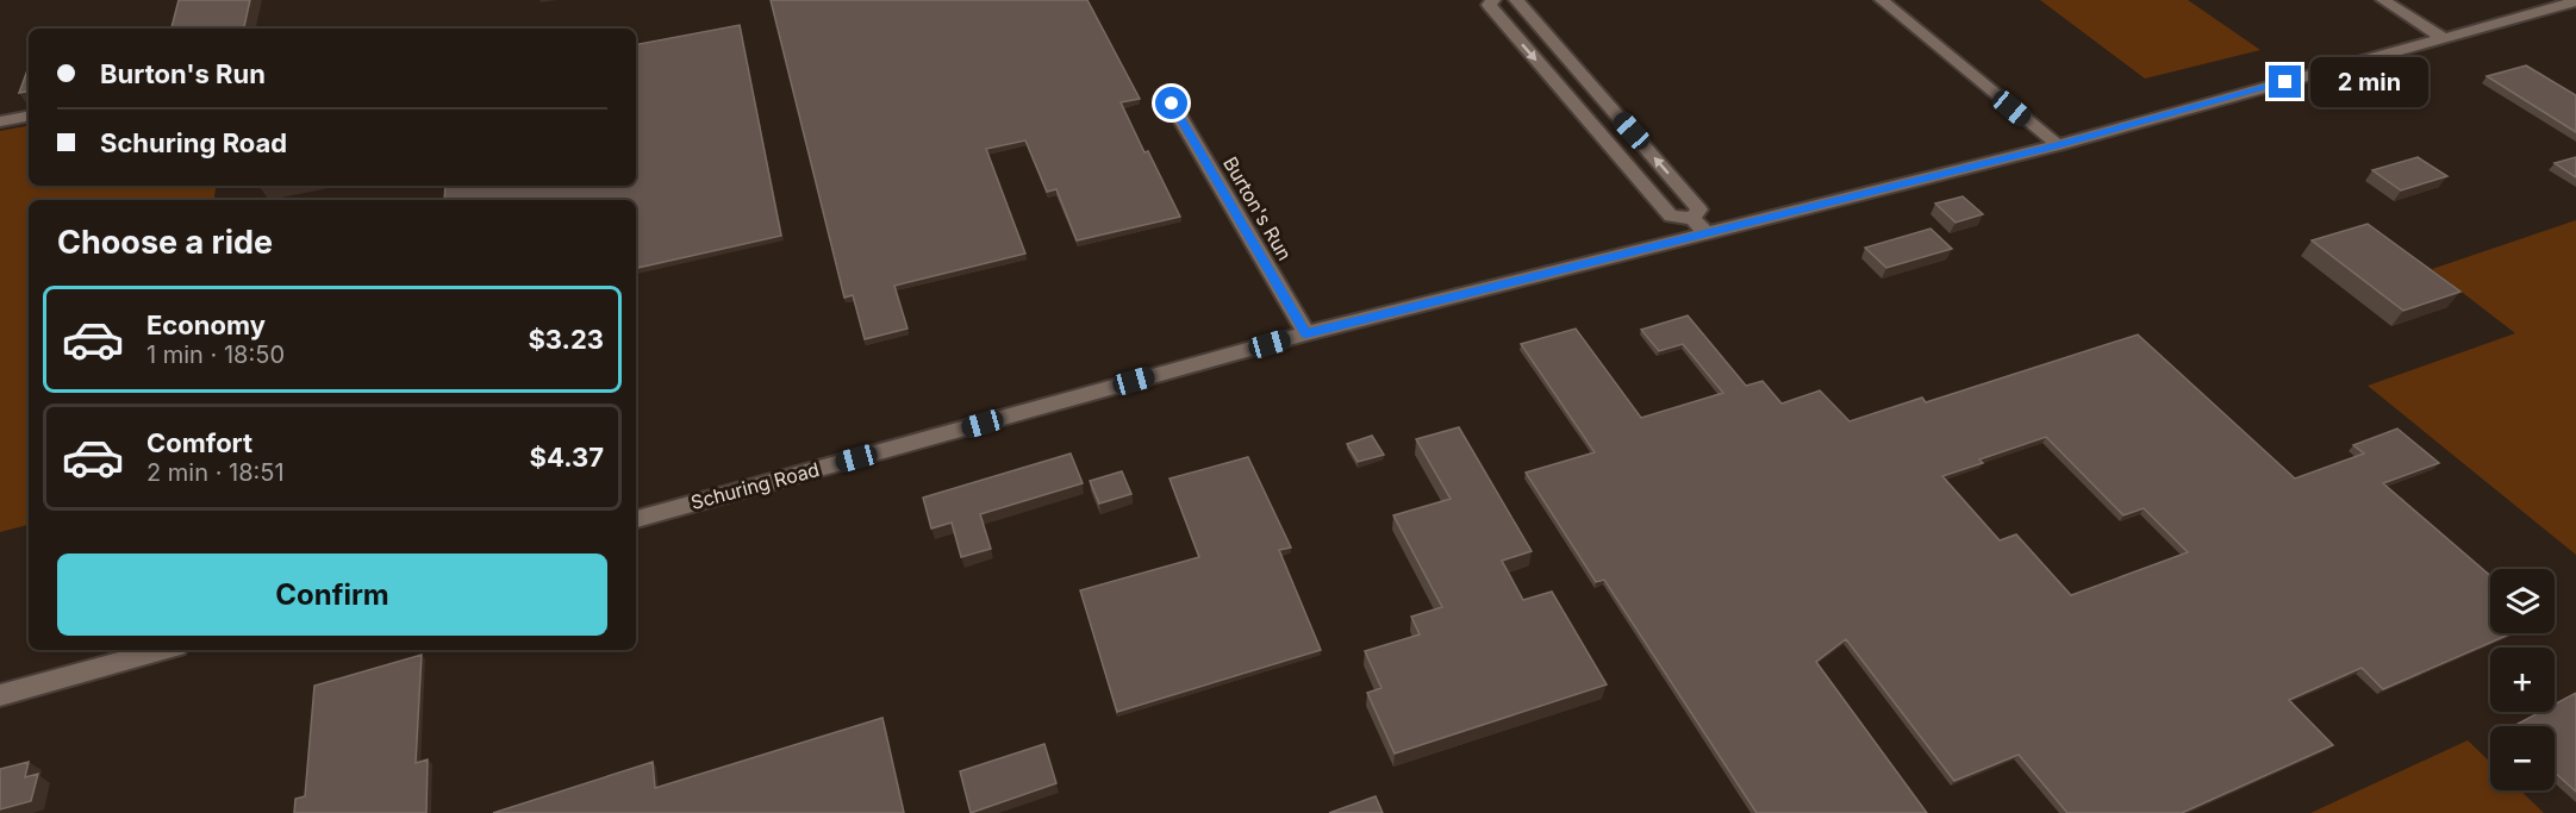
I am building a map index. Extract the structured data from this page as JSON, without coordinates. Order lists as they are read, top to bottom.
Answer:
{
  "streets": {
    "street": ["Burton's Run", "Schuring Road"]
  },
  "crossings": [
    ["Burton's Run", "Schuring Road"]
  ],
  "page": {
    "banner": ["Burton's Run", "Schuring Road"],
    "bubble": "2 min",
    "heading": "Choose a ride",
    "list": [
      {
        "name": "Economy",
        "note": "1 min · 18:50",
        "value": "$3.23"
      },
      {
        "name": "Comfort",
        "note": "2 min · 18:51",
        "value": "$4.37"
      }
    ],
    "buttons": "Confirm",
    "map_buttons": ["+", "−"]
  }
}
